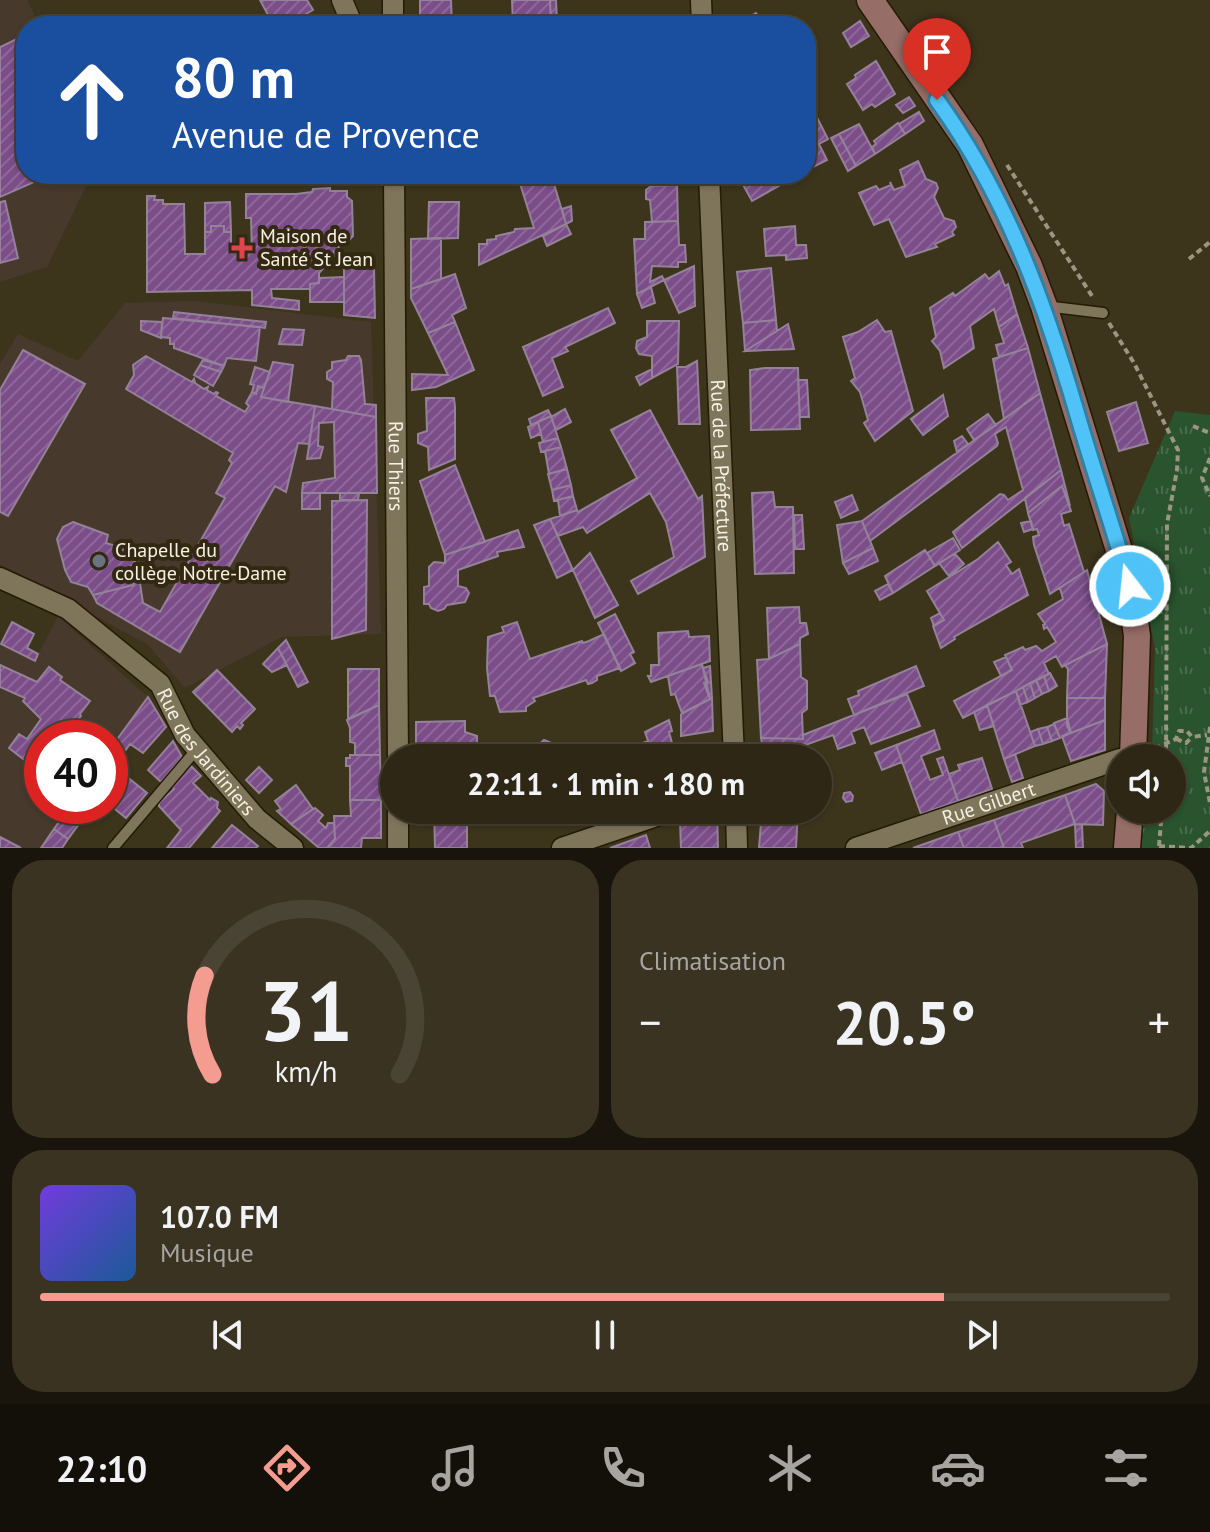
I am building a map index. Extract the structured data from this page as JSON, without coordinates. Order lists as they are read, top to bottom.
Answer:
{
  "streets": {
    "street": [
      "Rue Thiers",
      "Rue de la Préfecture",
      "Rue des Jardiniers",
      "Rue Gilbert"
    ]
  },
  "places": {
    "health": ["Maison de Santé St Jean"],
    "other": ["Chapelle du collège Notre-Dame"]
  },
  "page": {
    "turn": ["80 m", "Avenue de Provence"],
    "limit": "40",
    "trip": "22:11 · 1 min · 180 m",
    "tile": "Climatisation",
    "heat": ["−", "20.5°", "+"],
    "song": ["107.0 FM", "Musique"],
    "tabs": "22:10",
    "gauge": ["31", "km/h"]
  }
}
